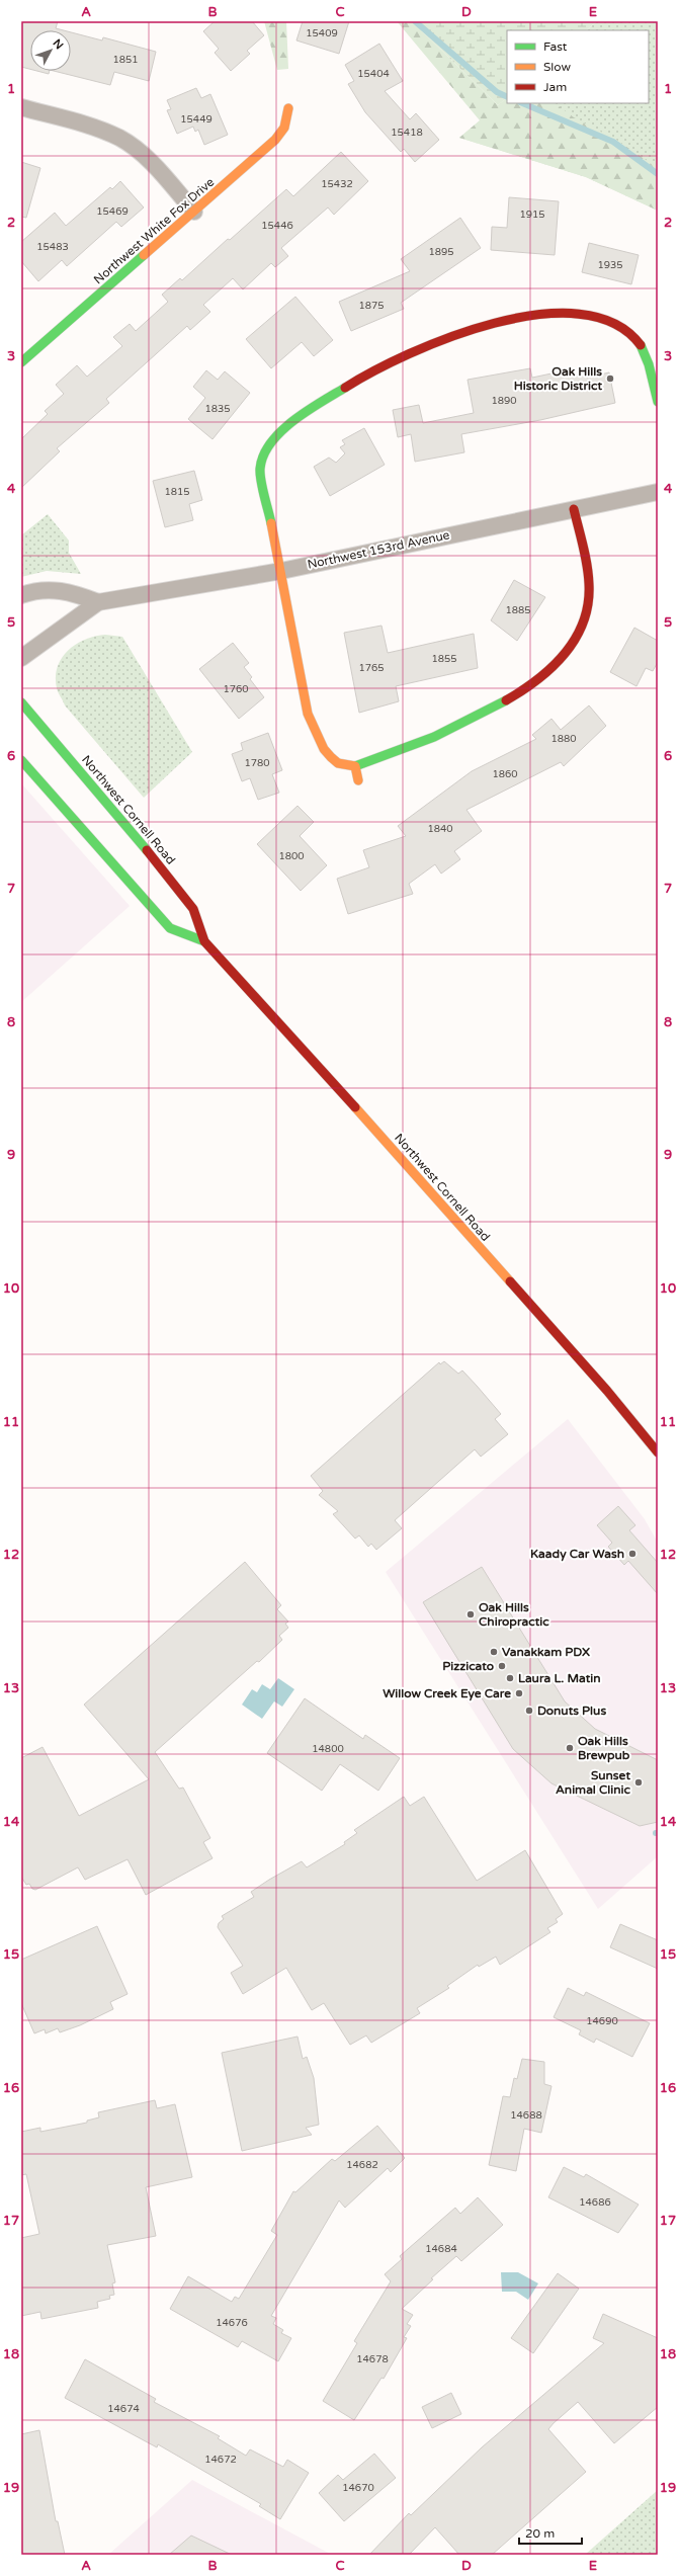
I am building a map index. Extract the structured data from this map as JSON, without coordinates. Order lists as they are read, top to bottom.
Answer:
{
  "streets": {
    "street": ["Northwest White Fox Drive", "Northwest 153rd Avenue", "Northwest Cornell Road"]
  },
  "places": [
    "Oak Hills Historic District",
    "Kaady Car Wash",
    "Oak Hills Chiropractic",
    "Vanakkam PDX",
    "Pizzicato",
    "Laura L. Matin",
    "Willow Creek Eye Care",
    "Donuts Plus",
    "Oak Hills Brewpub",
    "Sunset Animal Clinic"
  ],
  "house_numbers": [
    "15409",
    "1851",
    "15404",
    "15449",
    "15418",
    "15432",
    "15469",
    "1915",
    "15446",
    "15483",
    "1895",
    "1935",
    "1875",
    "1890",
    "1835",
    "1815",
    "1885",
    "1855",
    "1765",
    "1760",
    "1880",
    "1780",
    "1860",
    "1840",
    "1800",
    "14800",
    "14690",
    "14688",
    "14682",
    "14686",
    "14684",
    "14676",
    "14678",
    "14674",
    "14672",
    "14670"
  ],
  "legend": ["Fast", "Slow", "Jam"],
  "scale_bar": "20 m",
  "north": "top right",
  "grid": {
    "columns": [
      "A",
      "B",
      "C",
      "D",
      "E"
    ],
    "rows": [
      "1",
      "2",
      "3",
      "4",
      "5",
      "6",
      "7",
      "8",
      "9",
      "10",
      "11",
      "12",
      "13",
      "14",
      "15",
      "16",
      "17",
      "18",
      "19"
    ]
  }
}
